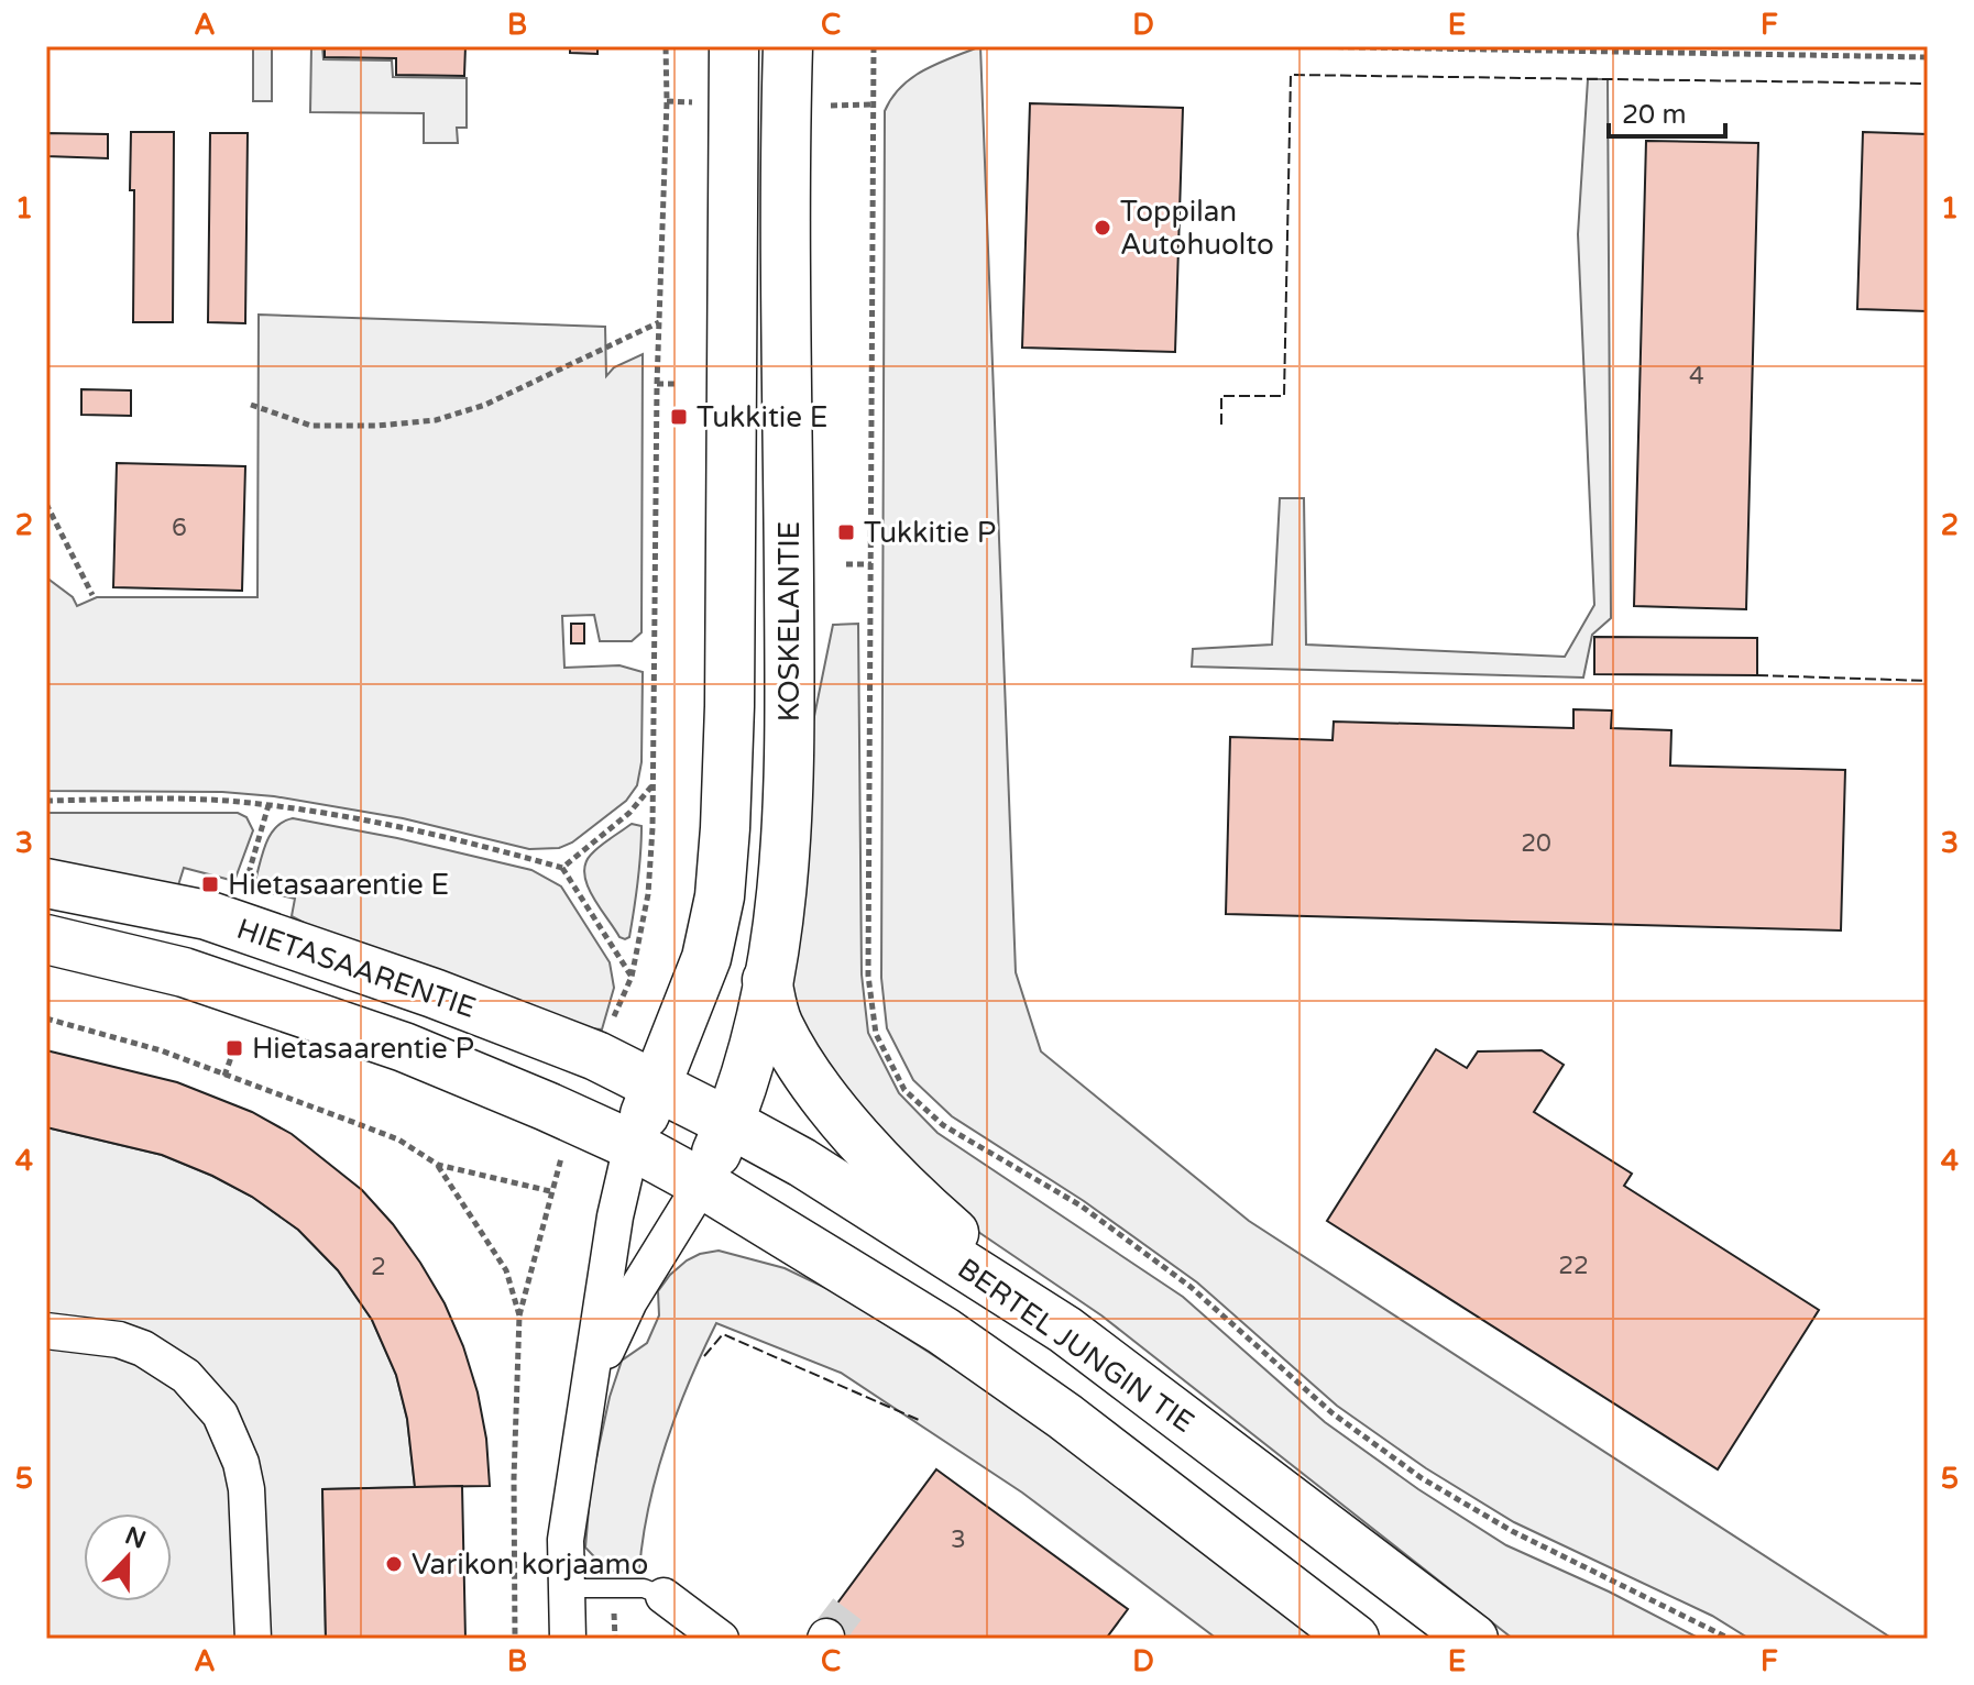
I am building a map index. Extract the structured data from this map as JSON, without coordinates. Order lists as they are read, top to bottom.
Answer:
{
  "streets": {
    "main road": ["KOSKELANTIE", "HIETASAARENTIE", "BERTEL JUNGIN TIE"]
  },
  "crossings": [
    ["KOSKELANTIE", "HIETASAARENTIE"],
    ["KOSKELANTIE", "BERTEL JUNGIN TIE"],
    ["HIETASAARENTIE", "BERTEL JUNGIN TIE"]
  ],
  "places": {
    "other": ["Toppilan Autohuolto", "Varikon korjaamo"],
    "transit": [
      "Tukkitie E",
      "Tukkitie P",
      "Hietasaarentie E",
      "Hietasaarentie P"
    ]
  },
  "house_numbers": [
    "4",
    "6",
    "20",
    "22",
    "2",
    "3"
  ],
  "scale_bar": "20 m",
  "north": "top",
  "grid": {
    "columns": [
      "A",
      "B",
      "C",
      "D",
      "E",
      "F"
    ],
    "rows": [
      "1",
      "2",
      "3",
      "4",
      "5"
    ]
  }
}
